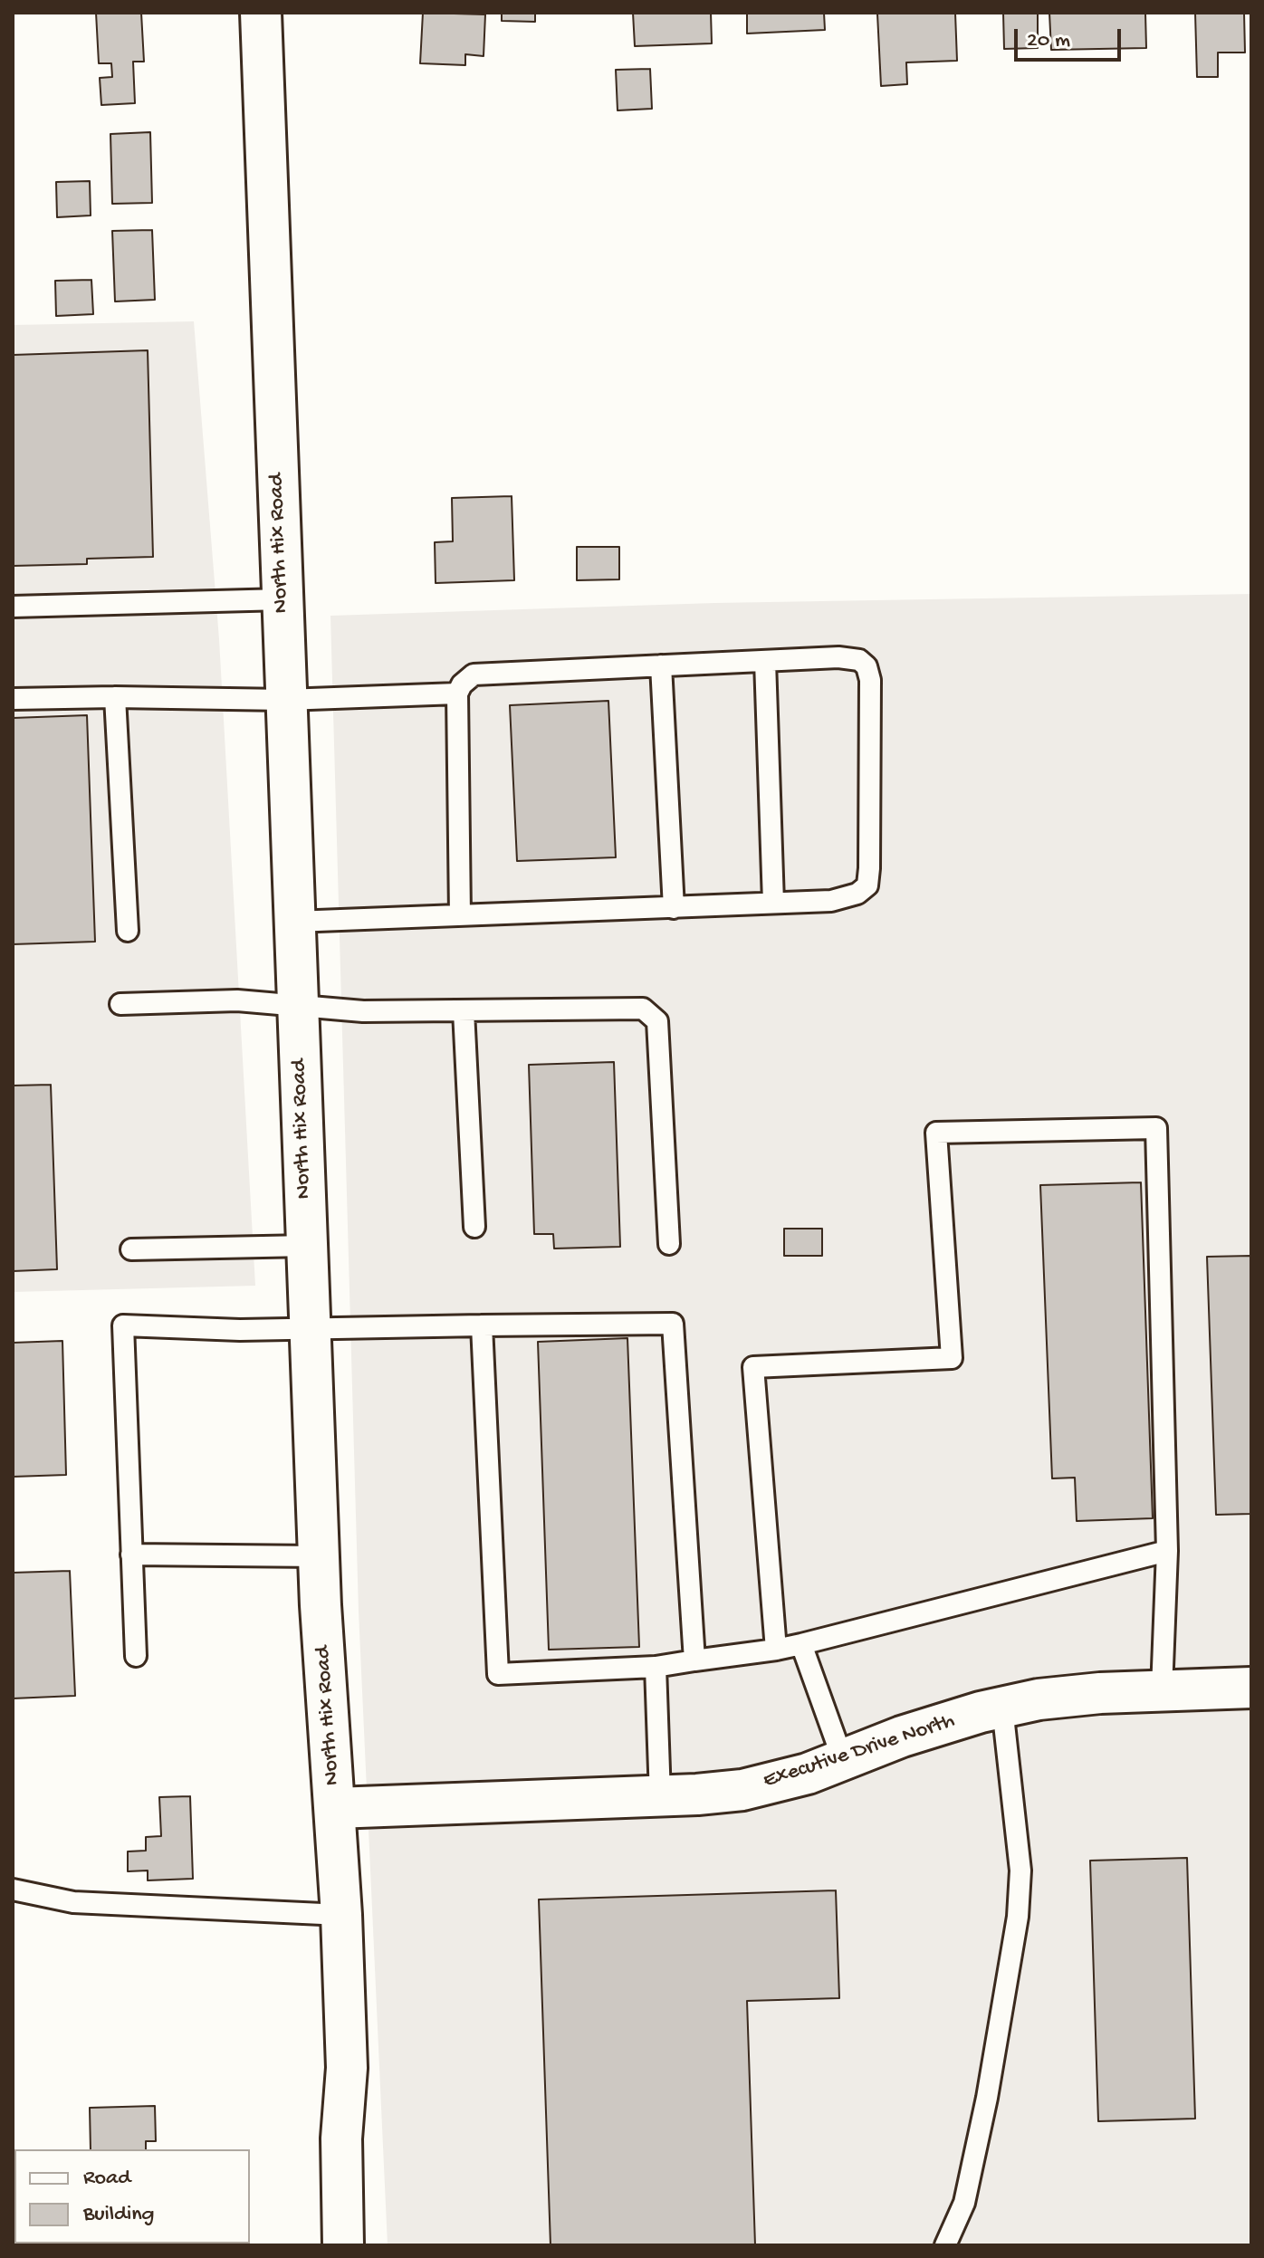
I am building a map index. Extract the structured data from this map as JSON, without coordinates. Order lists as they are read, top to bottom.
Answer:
{
  "streets": {
    "street": ["North Hix Road", "Executive Drive North"]
  },
  "crossings": [
    ["North Hix Road", "Executive Drive North"]
  ],
  "legend": ["Road", "Building"],
  "scale_bar": "20 m"
}
